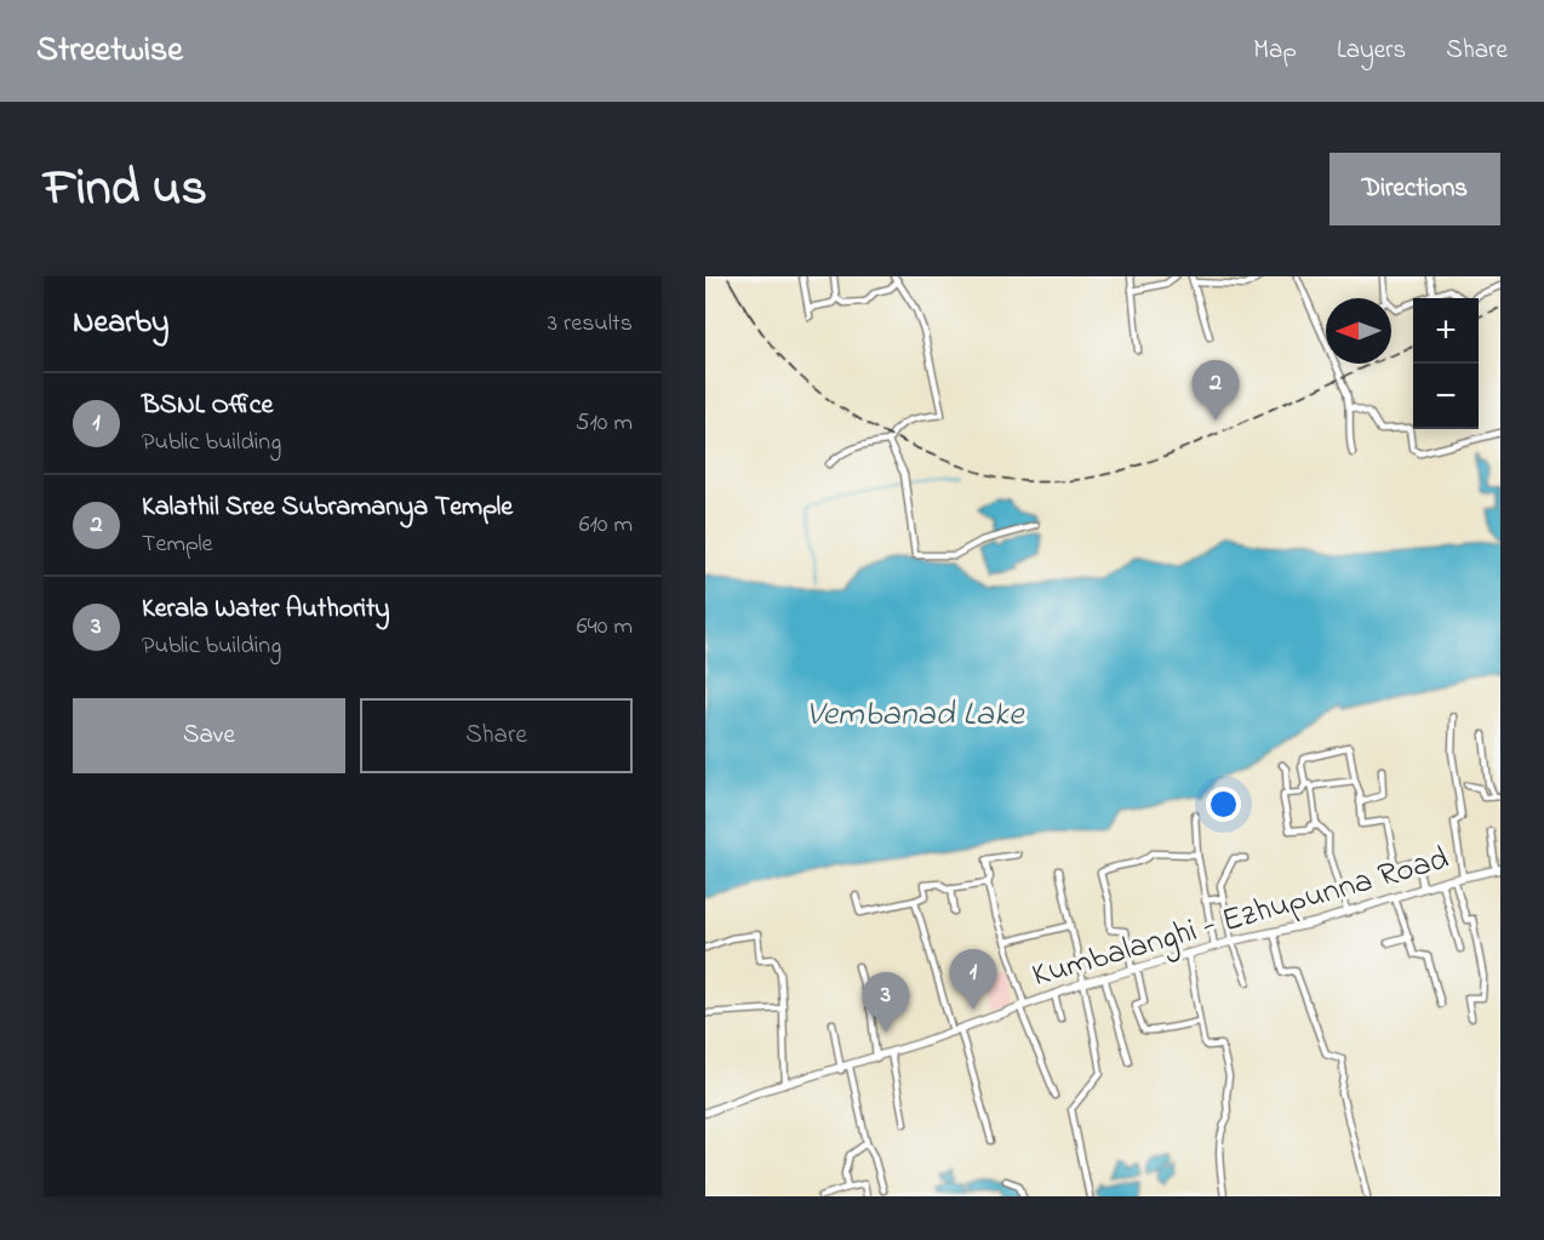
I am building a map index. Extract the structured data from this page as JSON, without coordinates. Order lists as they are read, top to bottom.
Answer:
{
  "streets": {
    "main road": ["Kumbalanghi - Ezhupunna Road"]
  },
  "water": ["Vembanad Lake"],
  "north": "left",
  "page": {
    "header": "Streetwise",
    "nav": ["Map", "Layers", "Share"],
    "title": "Find us",
    "buttons": [
      "Directions",
      ["Save", "Share"]
    ],
    "heading": ["Nearby", "3 results"],
    "map_buttons": ["+", "−"],
    "pins": ["2", "1", "3"],
    "list": [
      {
        "mark": "1",
        "name": "BSNL Office",
        "note": "Public building",
        "value": "510 m"
      },
      {
        "mark": "2",
        "name": "Kalathil Sree Subramanya Temple",
        "note": "Temple",
        "value": "610 m"
      },
      {
        "mark": "3",
        "name": "Kerala Water Authority",
        "note": "Public building",
        "value": "640 m"
      }
    ]
  }
}
